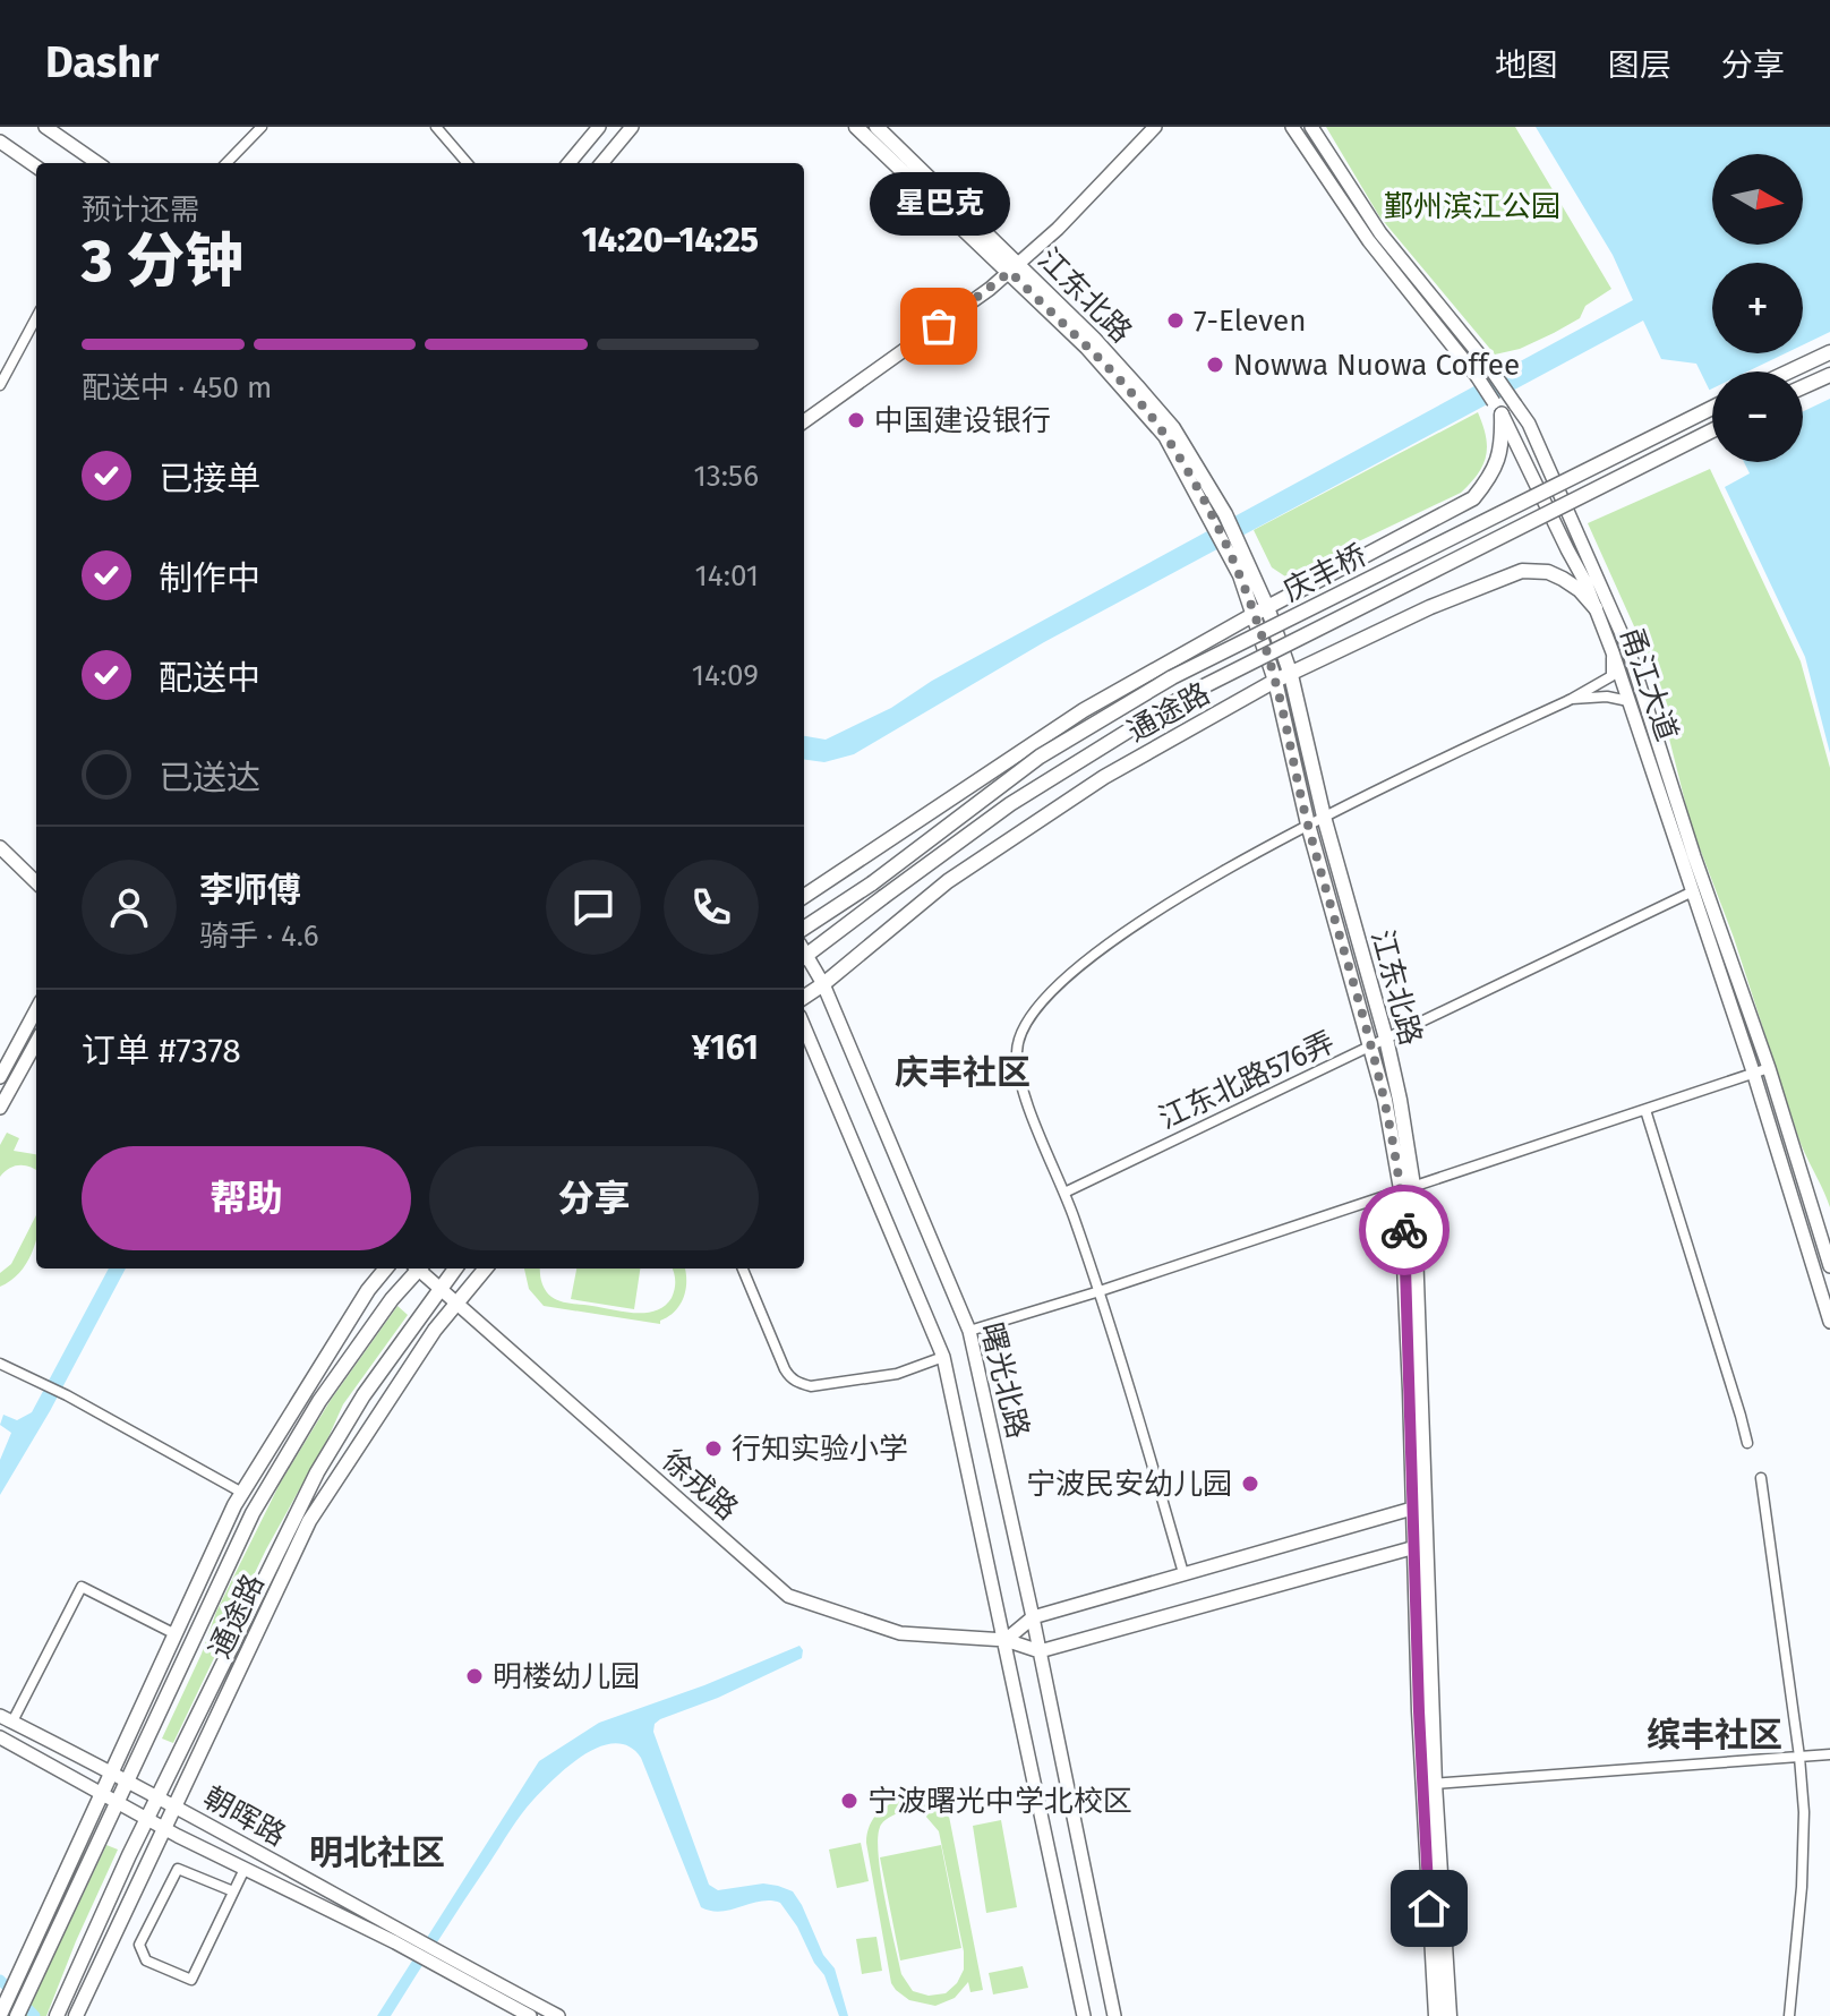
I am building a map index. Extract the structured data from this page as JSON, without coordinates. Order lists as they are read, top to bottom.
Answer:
{
  "streets": {
    "main road": [
      "江东北路",
      "庆丰桥",
      "甬江大道",
      "通途路",
      "曙光北路",
      "徐戎路",
      "朝晖路"
    ],
    "street": ["江东北路576弄"]
  },
  "crossings": [
    ["江东北路", "通途路"],
    ["江东北路", "江东北路576弄"],
    ["甬江大道", "通途路"],
    ["甬江大道", "江东北路576弄"],
    ["通途路", "曙光北路"],
    ["通途路", "徐戎路"],
    ["通途路", "朝晖路"],
    ["曙光北路", "徐戎路"]
  ],
  "districts": ["庆丰社区", "缤丰社区", "明北社区"],
  "parks": ["鄞州滨江公园"],
  "places": [
    "7-Eleven",
    "星巴克",
    "Nowwa Nuowa Coffee",
    "中国建设银行",
    "行知实验小学",
    "宁波民安幼儿园",
    "明楼幼儿园",
    "宁波曙光中学北校区"
  ],
  "north": "right",
  "page": {
    "header": "Dashr",
    "nav": ["地图", "图层", "分享"],
    "map_buttons": ["+", "−"],
    "heading": ["3 分钟", "预计还需", "14:20–14:25"],
    "panel": [
      "李师傅",
      "骑手 · 4.6",
      "订单 #7378",
      "¥161"
    ],
    "bubble": "星巴克",
    "bar": "配送中 · 450 m",
    "list": [
      ["已接单", "13:56"],
      ["制作中", "14:01"],
      ["配送中", "14:09"],
      "已送达"
    ],
    "buttons": ["帮助", "分享"]
  }
}
